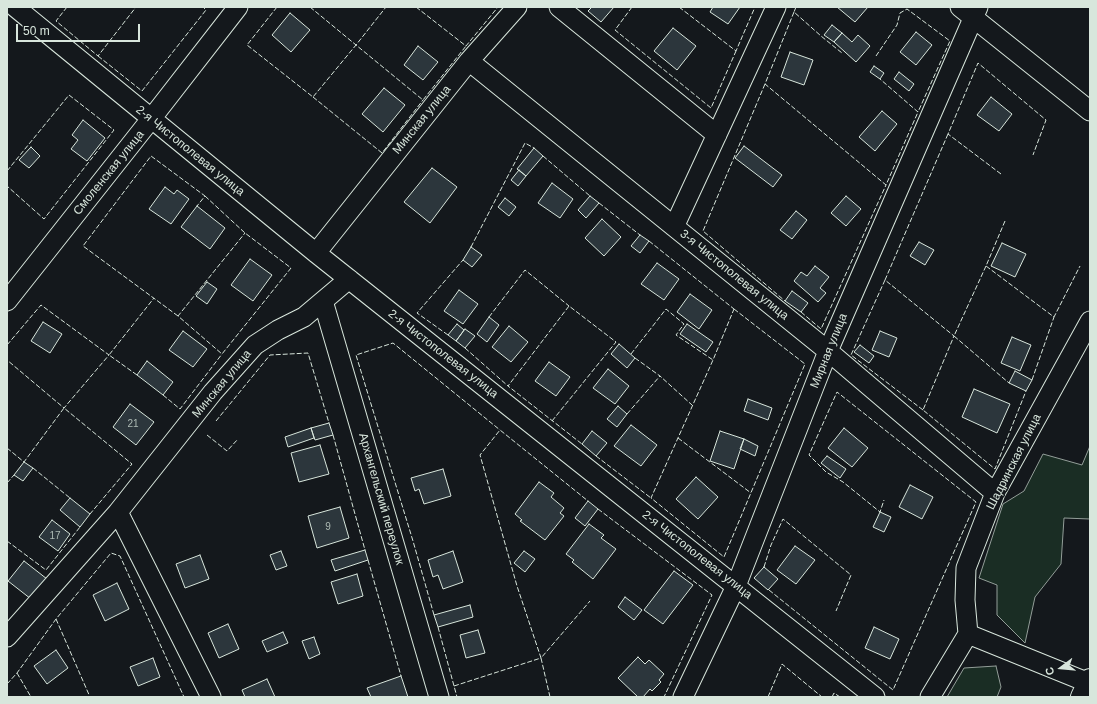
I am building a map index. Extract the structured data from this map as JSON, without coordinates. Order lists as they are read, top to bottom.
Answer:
{
  "streets": {
    "street": [
      "Минская улица",
      "2-я Чистополевая улица",
      "Смоленская улица",
      "3-я Чистополевая улица",
      "Мирная улица",
      "Шадринская улица",
      "Архангельский переулок"
    ]
  },
  "crossings": [
    ["Минская улица", "2-я Чистополевая улица"],
    ["Минская улица", "3-я Чистополевая улица"],
    ["Минская улица", "Архангельский переулок"],
    ["2-я Чистополевая улица", "Смоленская улица"],
    ["2-я Чистополевая улица", "Мирная улица"],
    ["3-я Чистополевая улица", "Мирная улица"],
    ["3-я Чистополевая улица", "Шадринская улица"]
  ],
  "house_numbers": ["21", "9", "17"],
  "scale_bar": "50 m",
  "north": "left"
}
